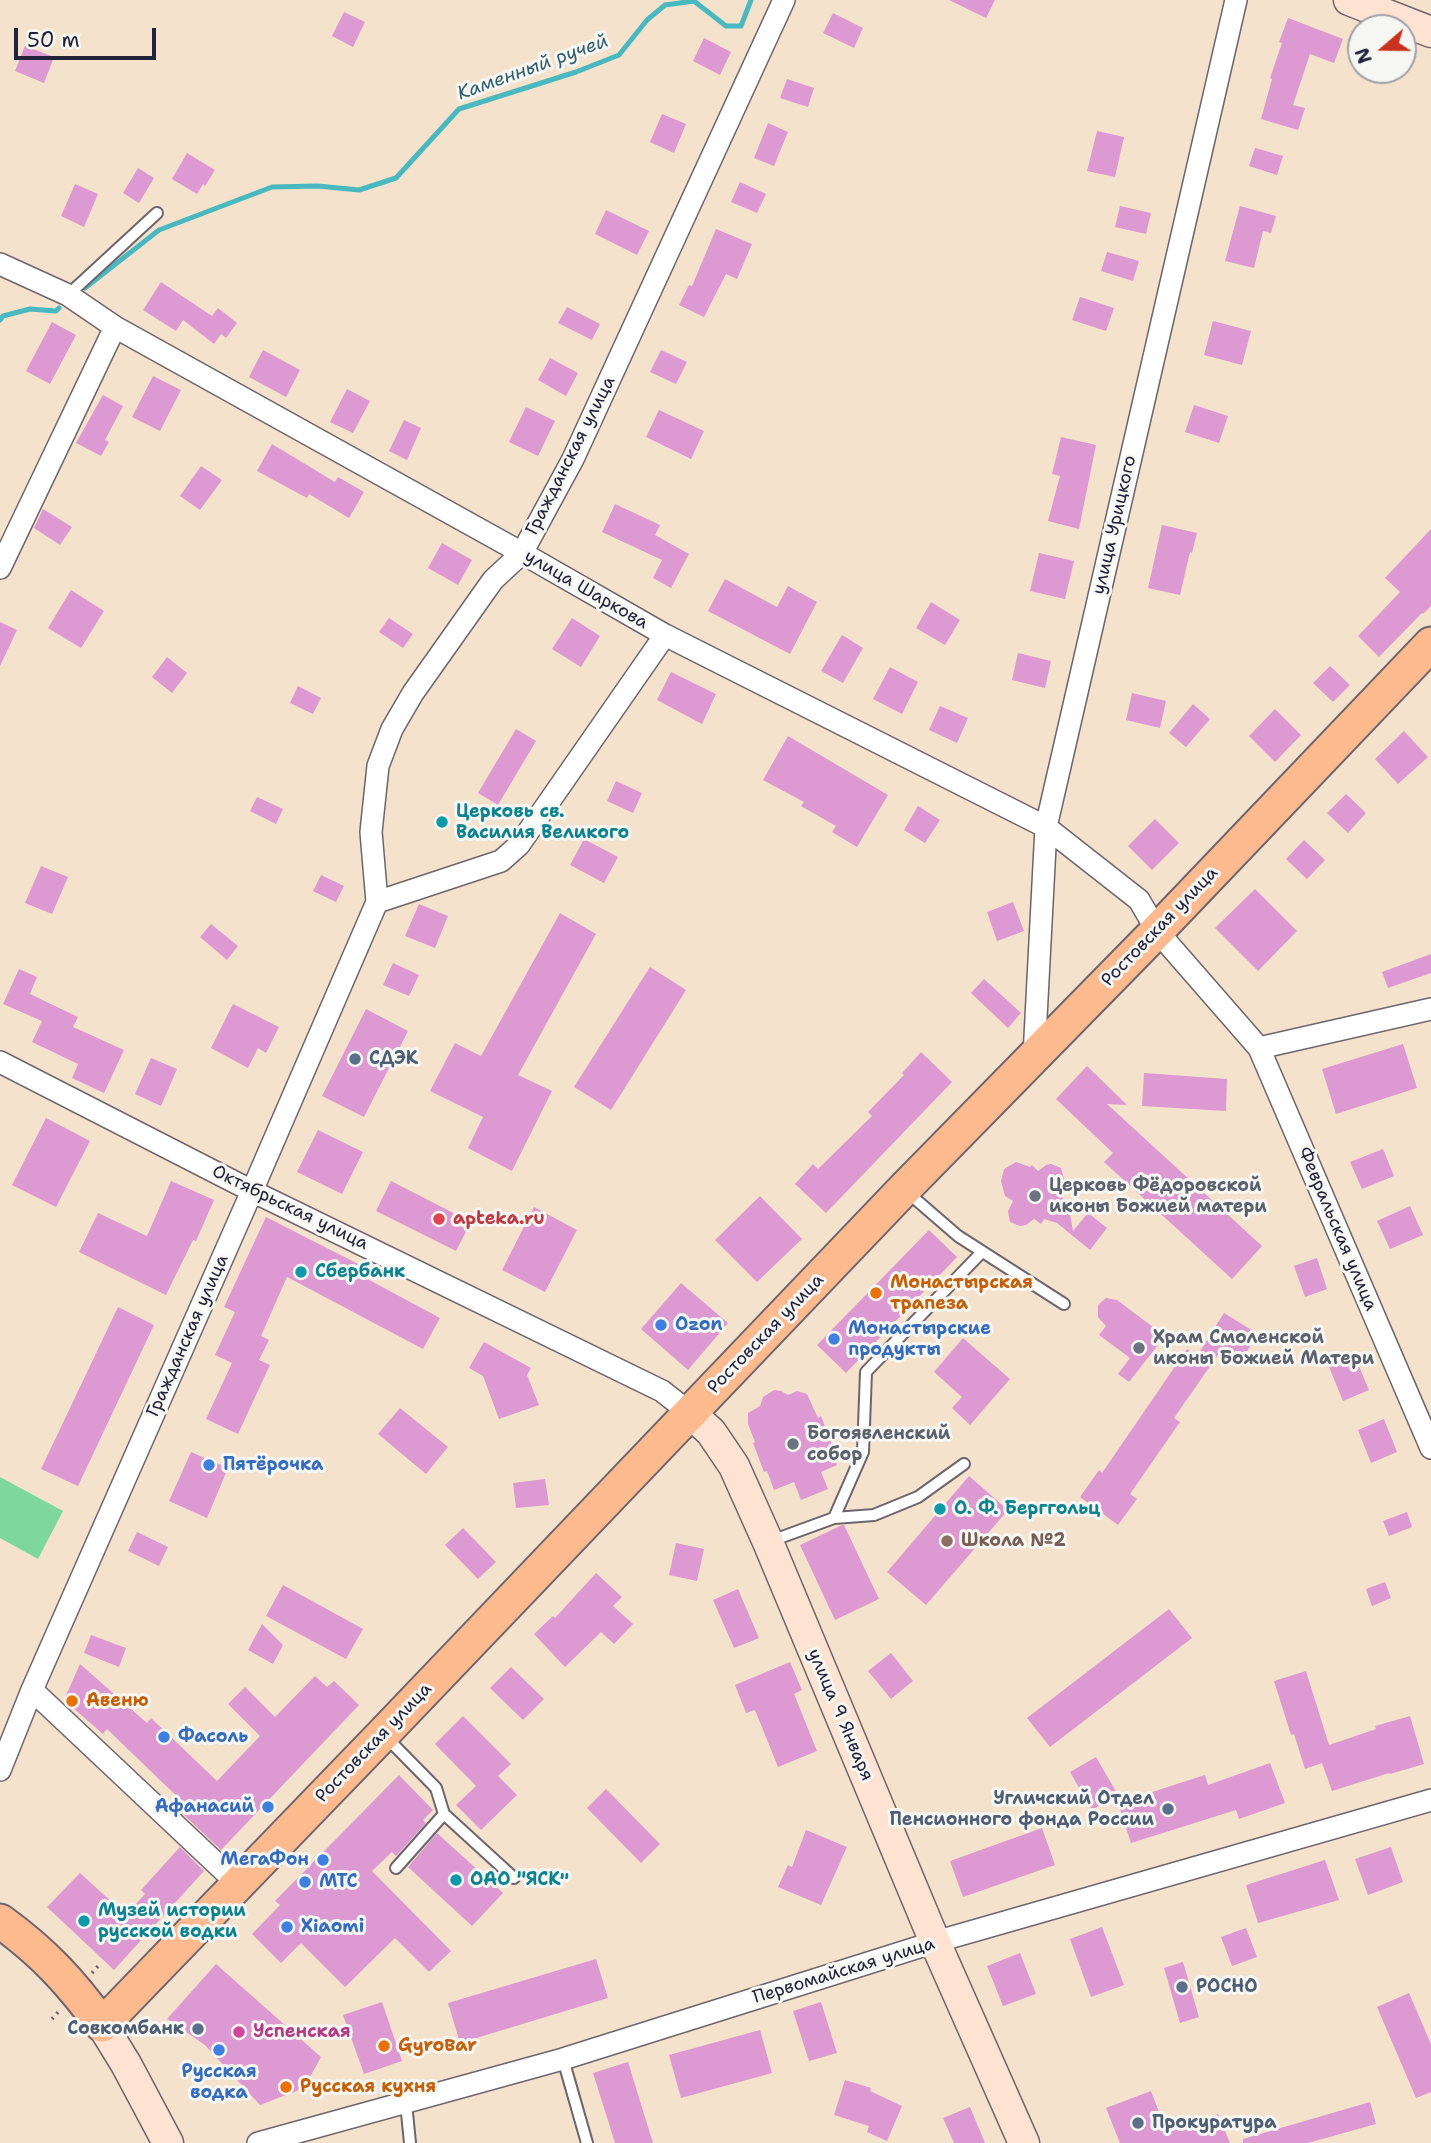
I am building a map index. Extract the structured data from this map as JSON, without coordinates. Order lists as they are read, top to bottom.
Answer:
{
  "streets": {
    "main road": ["Ростовская улица", "улица 9 Января"],
    "street": [
      "Гражданская улица",
      "улица Урицкого",
      "улица Шаркова",
      "Октябрьская улица",
      "Февральская улица",
      "Первомайская улица"
    ]
  },
  "crossings": [
    ["Гражданская улица", "улица Шаркова"],
    ["Гражданская улица", "Октябрьская улица"],
    ["улица Урицкого", "улица Шаркова"],
    ["улица Урицкого", "Ростовская улица"],
    ["улица Шаркова", "Ростовская улица"],
    ["улица Шаркова", "Февральская улица"],
    ["Ростовская улица", "Октябрьская улица"],
    ["Ростовская улица", "Февральская улица"],
    ["Ростовская улица", "улица 9 Января"],
    ["Октябрьская улица", "улица 9 Января"],
    ["улица 9 Января", "Первомайская улица"]
  ],
  "water": ["Каменный ручей"],
  "places": [
    "Церковь св. Василия Великого",
    "СДЭК",
    "Церковь Фёдоровской иконы Божией матери",
    "apteka.ru",
    "Сбербанк",
    "Монастырская трапеза",
    "Ozon",
    "Монастырские продукты",
    "Храм Смоленской иконы Божией Матери",
    "Богоявленский собор",
    "Пятёрочка",
    "О. Ф. Берггольц",
    "Школа №2",
    "Авеню",
    "Фасоль",
    "Афанасий",
    "Угличский Отдел Пенсионного фонда России",
    "МегаФон",
    "ОАО \"ЯСК\"",
    "МТС",
    "Музей истории русской водки",
    "Xiaomi",
    "РОСНО",
    "Совкомбанк",
    "Успенская",
    "GyroBar",
    "Русская водка",
    "Русская кухня",
    "Прокуратура"
  ],
  "scale_bar": "50 m",
  "north": "left"
}
